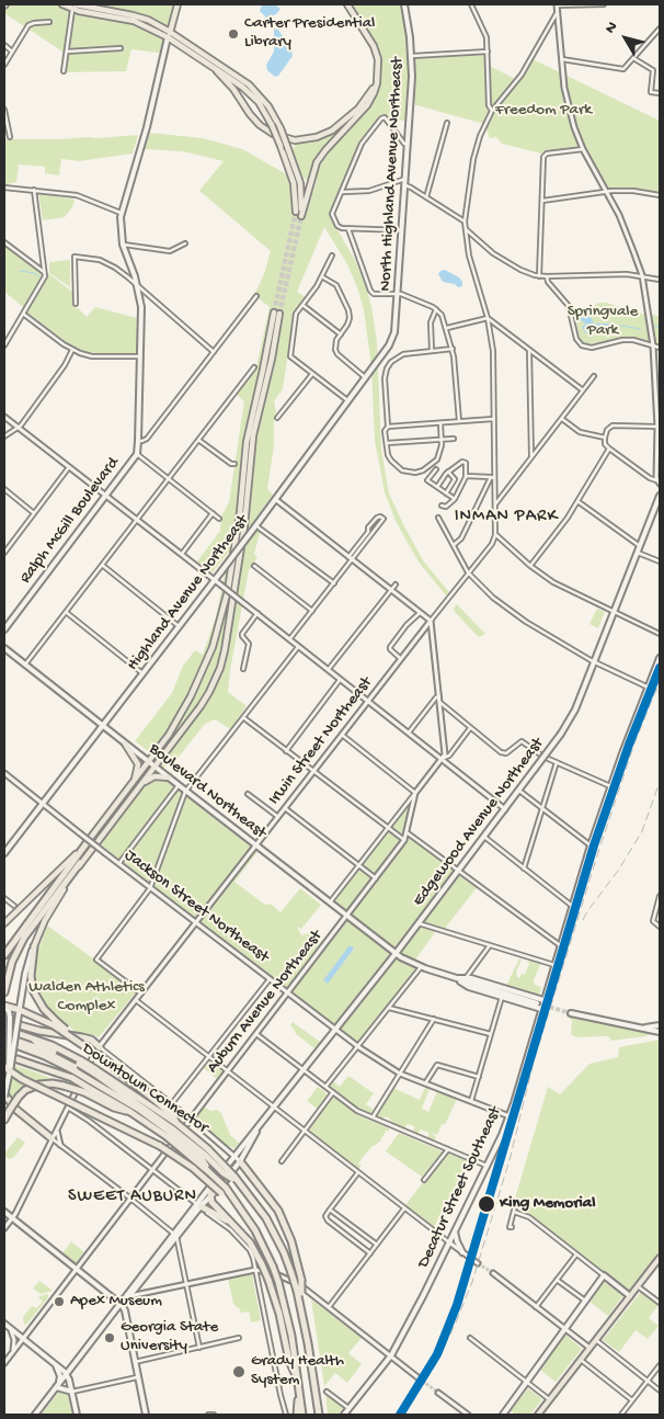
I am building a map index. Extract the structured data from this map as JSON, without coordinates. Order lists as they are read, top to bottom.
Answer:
{
  "streets": {
    "highway": ["Downtown Connector"],
    "main road": [
      "North Highland Avenue Northeast",
      "Ralph McGill Boulevard",
      "Highland Avenue Northeast",
      "Boulevard Northeast",
      "Edgewood Avenue Northeast",
      "Decatur Street Southeast"
    ],
    "street": ["Irwin Street Northeast", "Jackson Street Northeast", "Auburn Avenue Northeast"]
  },
  "crossings": [
    ["North Highland Avenue Northeast", "Highland Avenue Northeast"],
    ["Highland Avenue Northeast", "Boulevard Northeast"],
    ["Highland Avenue Northeast", "Jackson Street Northeast"],
    ["Irwin Street Northeast", "Boulevard Northeast"],
    ["Irwin Street Northeast", "Jackson Street Northeast"],
    ["Boulevard Northeast", "Edgewood Avenue Northeast"],
    ["Boulevard Northeast", "Auburn Avenue Northeast"],
    ["Edgewood Avenue Northeast", "Jackson Street Northeast"],
    ["Jackson Street Northeast", "Auburn Avenue Northeast"],
    ["Jackson Street Northeast", "Decatur Street Southeast"]
  ],
  "districts": ["INMAN PARK", "SWEET AUBURN"],
  "parks": ["Freedom Park", "Springvale Park", "Walden Athletics Complex"],
  "places": [
    "Carter Presidential Library",
    "King Memorial",
    "Apex Museum",
    "Georgia State University",
    "Grady Health System"
  ],
  "north": "top left"
}
